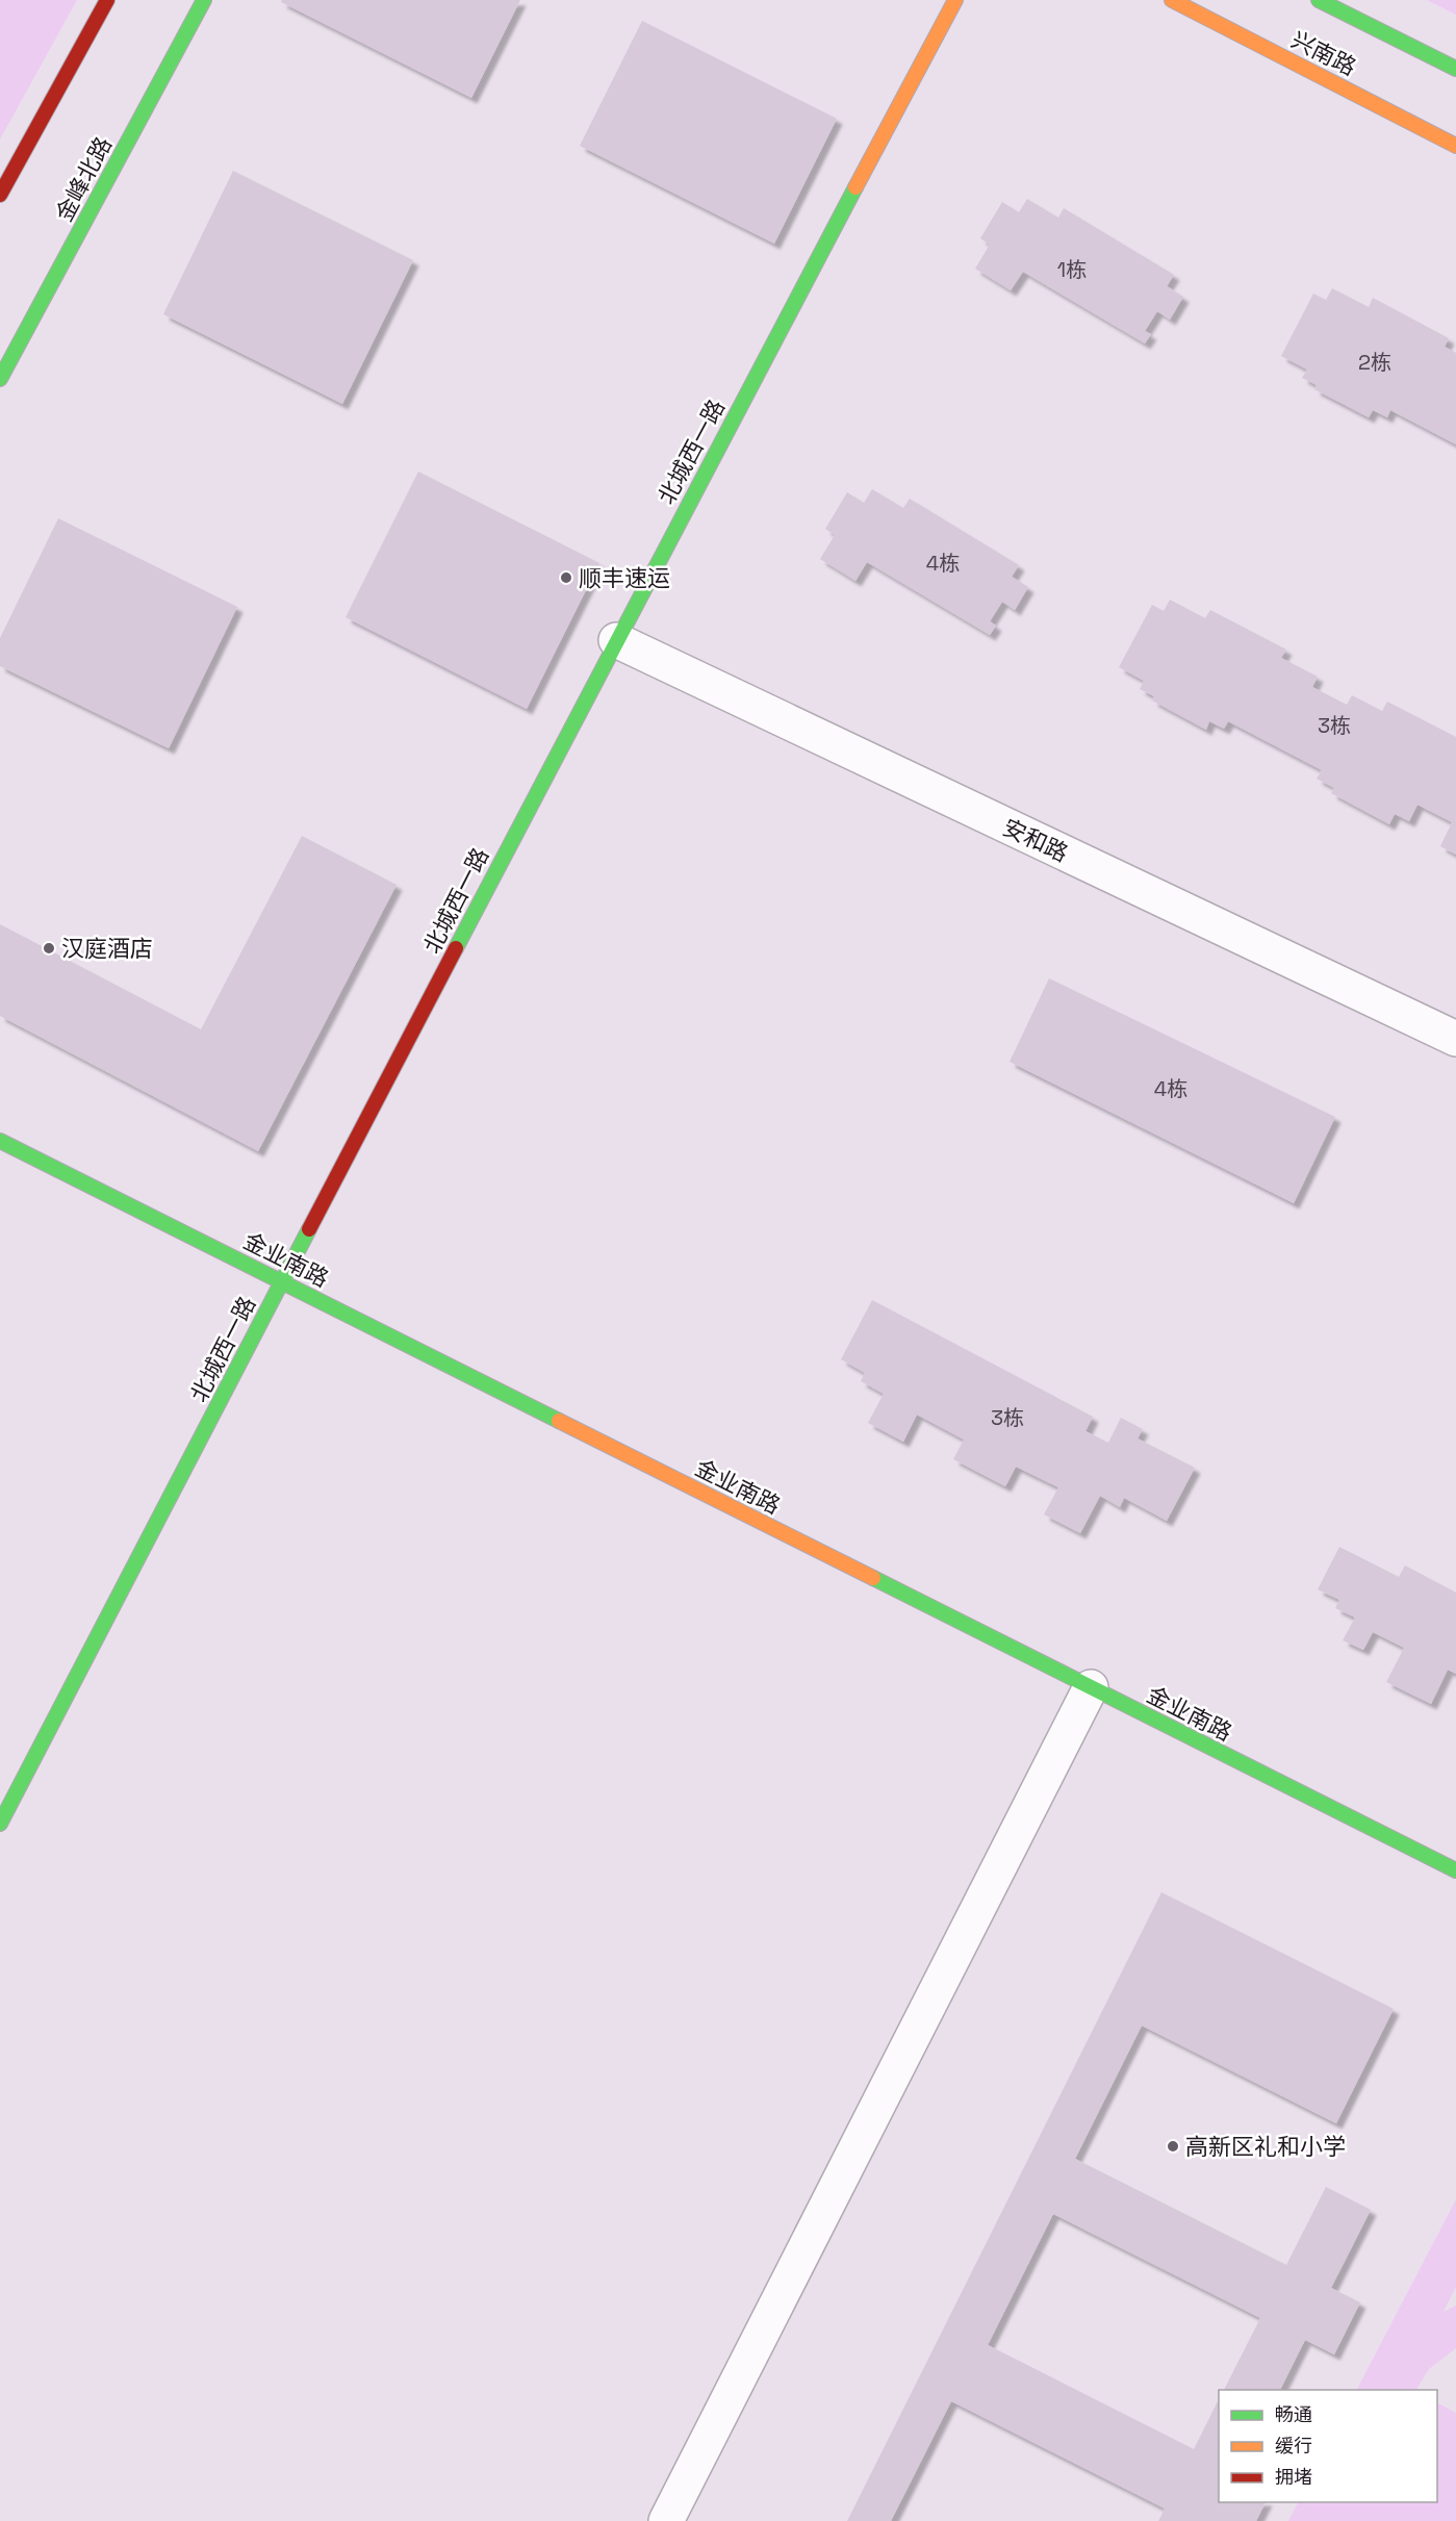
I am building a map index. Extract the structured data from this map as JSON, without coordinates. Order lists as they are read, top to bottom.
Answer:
{
  "streets": {
    "street": [
      "兴南路",
      "金峰北路",
      "北城西一路",
      "安和路",
      "金业南路"
    ]
  },
  "crossings": [
    ["北城西一路", "安和路"],
    ["北城西一路", "金业南路"]
  ],
  "places": ["顺丰速运", "汉庭酒店", "高新区礼和小学"],
  "house_numbers": [
    "1栋",
    "2栋",
    "4栋",
    "3栋",
    "4栋",
    "3栋"
  ],
  "legend": ["畅通", "缓行", "拥堵"]
}
